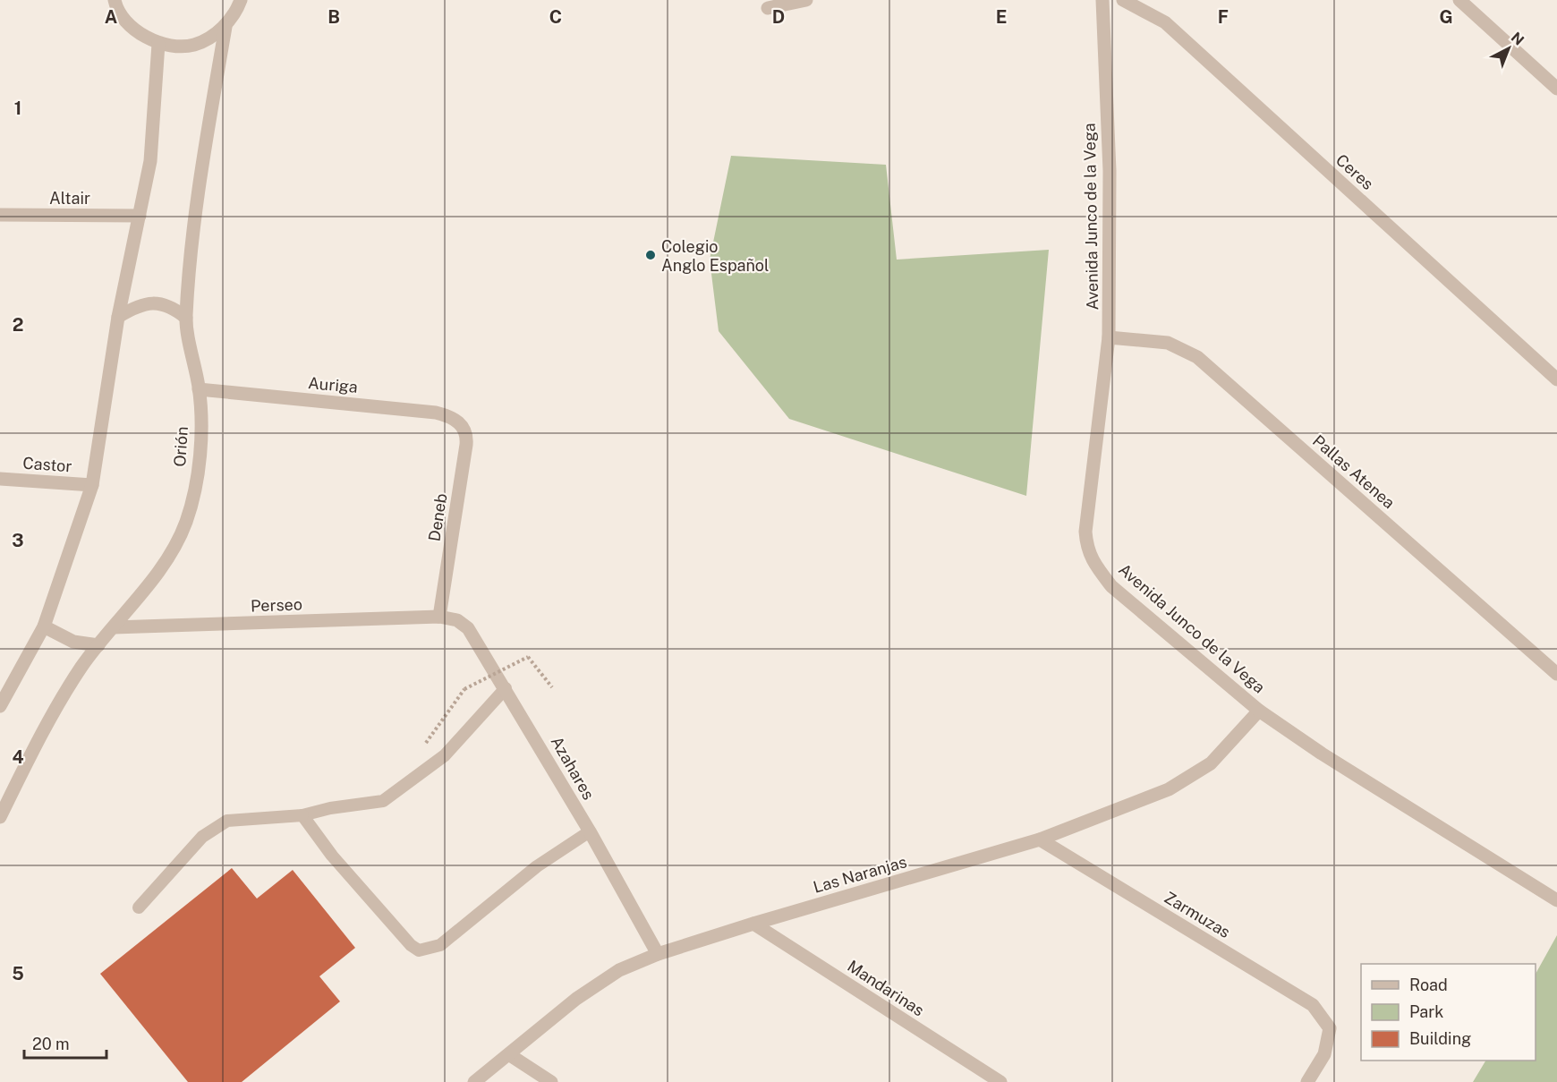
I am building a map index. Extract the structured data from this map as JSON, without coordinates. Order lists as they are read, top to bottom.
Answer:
{
  "streets": {
    "street": [
      "Ceres",
      "Altair",
      "Avenida Junco de la Vega",
      "Auriga",
      "Orión",
      "Castor",
      "Pallas Atenea",
      "Deneb",
      "Perseo",
      "Azahares",
      "Las Naranjas",
      "Zarmuzas",
      "Mandarinas"
    ]
  },
  "crossings": [
    ["Avenida Junco de la Vega", "Pallas Atenea"],
    ["Avenida Junco de la Vega", "Las Naranjas"],
    ["Auriga", "Orión"],
    ["Auriga", "Deneb"],
    ["Orión", "Perseo"],
    ["Deneb", "Perseo"],
    ["Deneb", "Azahares"],
    ["Perseo", "Azahares"],
    ["Azahares", "Las Naranjas"],
    ["Las Naranjas", "Zarmuzas"],
    ["Las Naranjas", "Mandarinas"]
  ],
  "places": ["Colegio Anglo Español"],
  "legend": ["Road", "Park", "Building"],
  "scale_bar": "20 m",
  "north": "top right",
  "grid": {
    "columns": [
      "A",
      "B",
      "C",
      "D",
      "E",
      "F",
      "G"
    ],
    "rows": [
      "1",
      "2",
      "3",
      "4",
      "5"
    ]
  }
}
